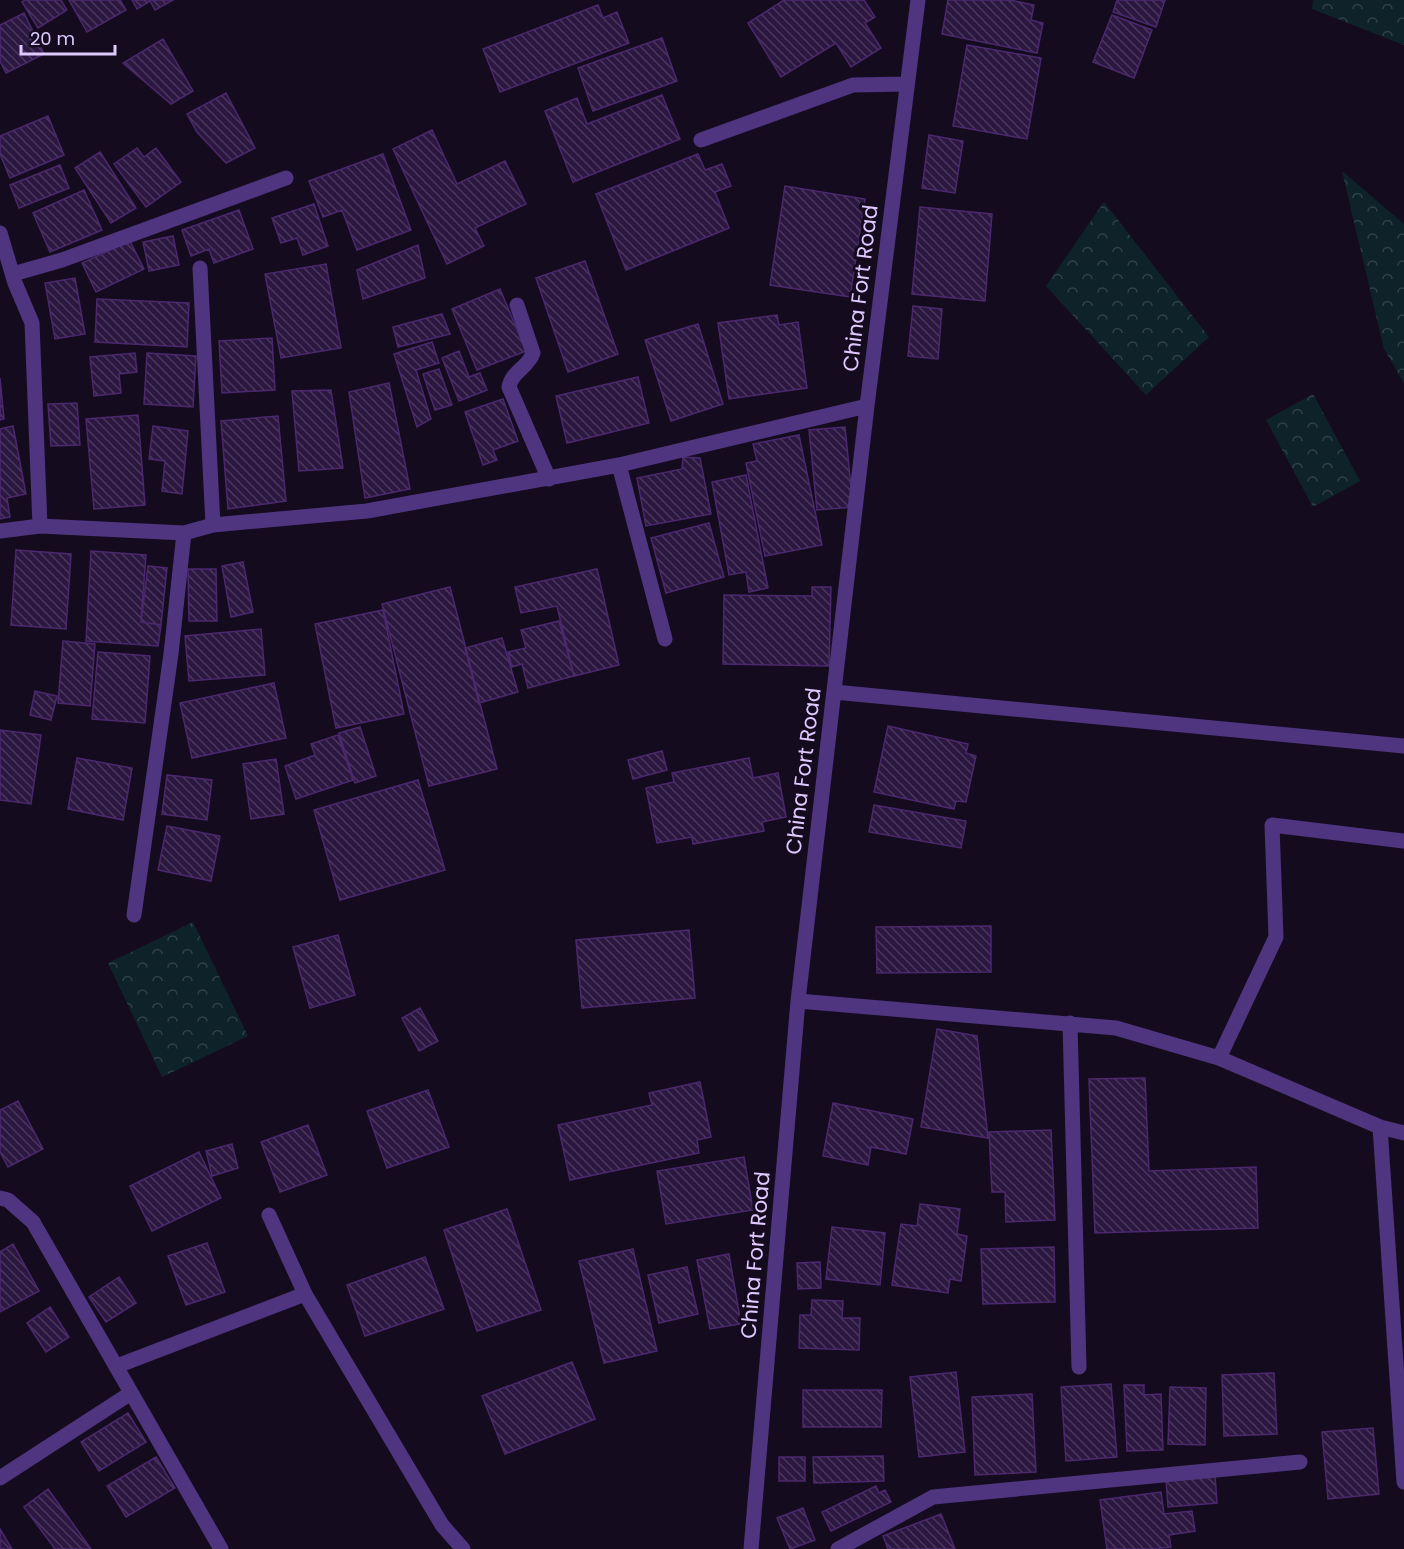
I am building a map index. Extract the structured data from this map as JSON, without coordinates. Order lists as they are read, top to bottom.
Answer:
{
  "streets": {
    "street": ["China Fort Road"]
  },
  "scale_bar": "20 m"
}
